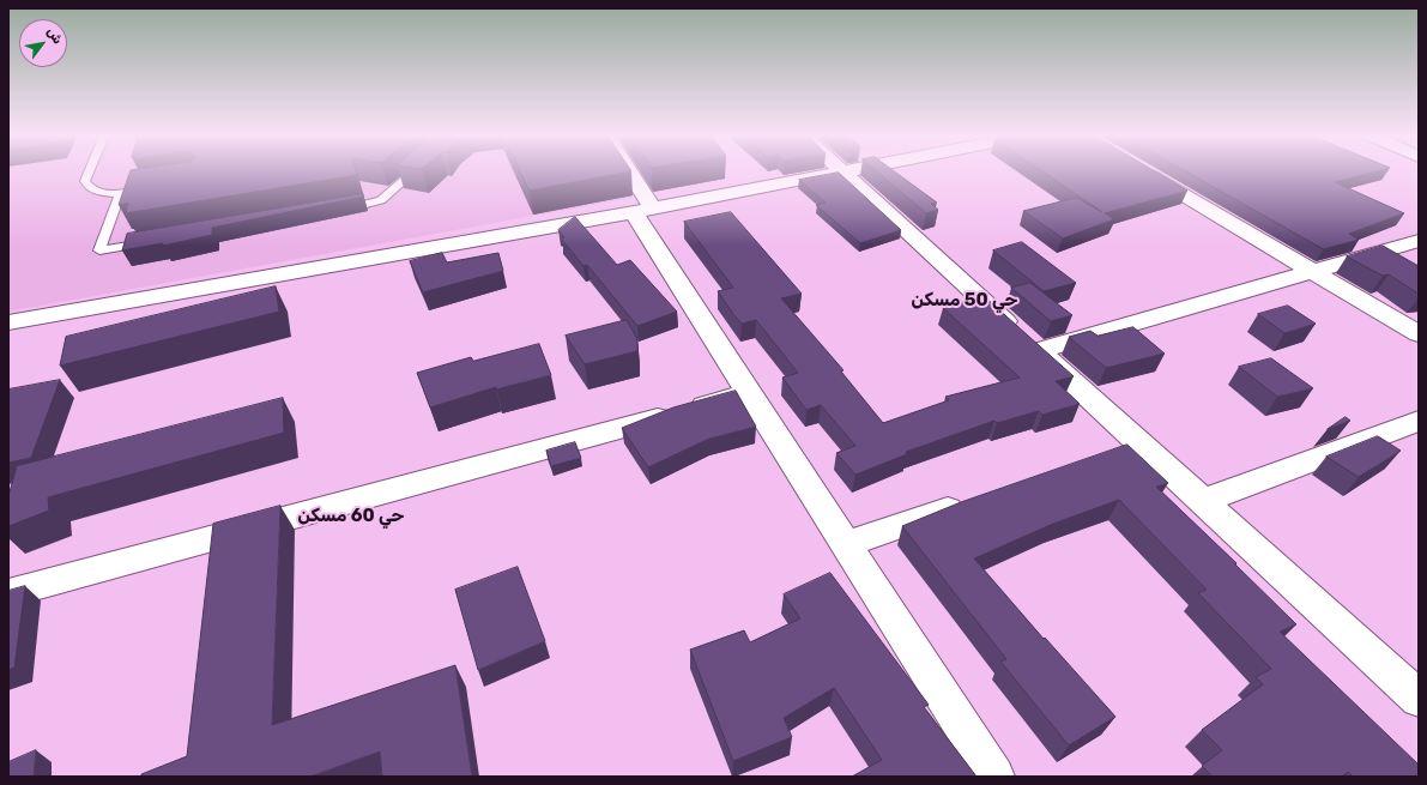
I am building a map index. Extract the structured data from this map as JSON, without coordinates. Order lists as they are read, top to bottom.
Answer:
{
  "districts": ["حي 50 مسكن", "حي 60 مسكن"],
  "north": "top right"
}
